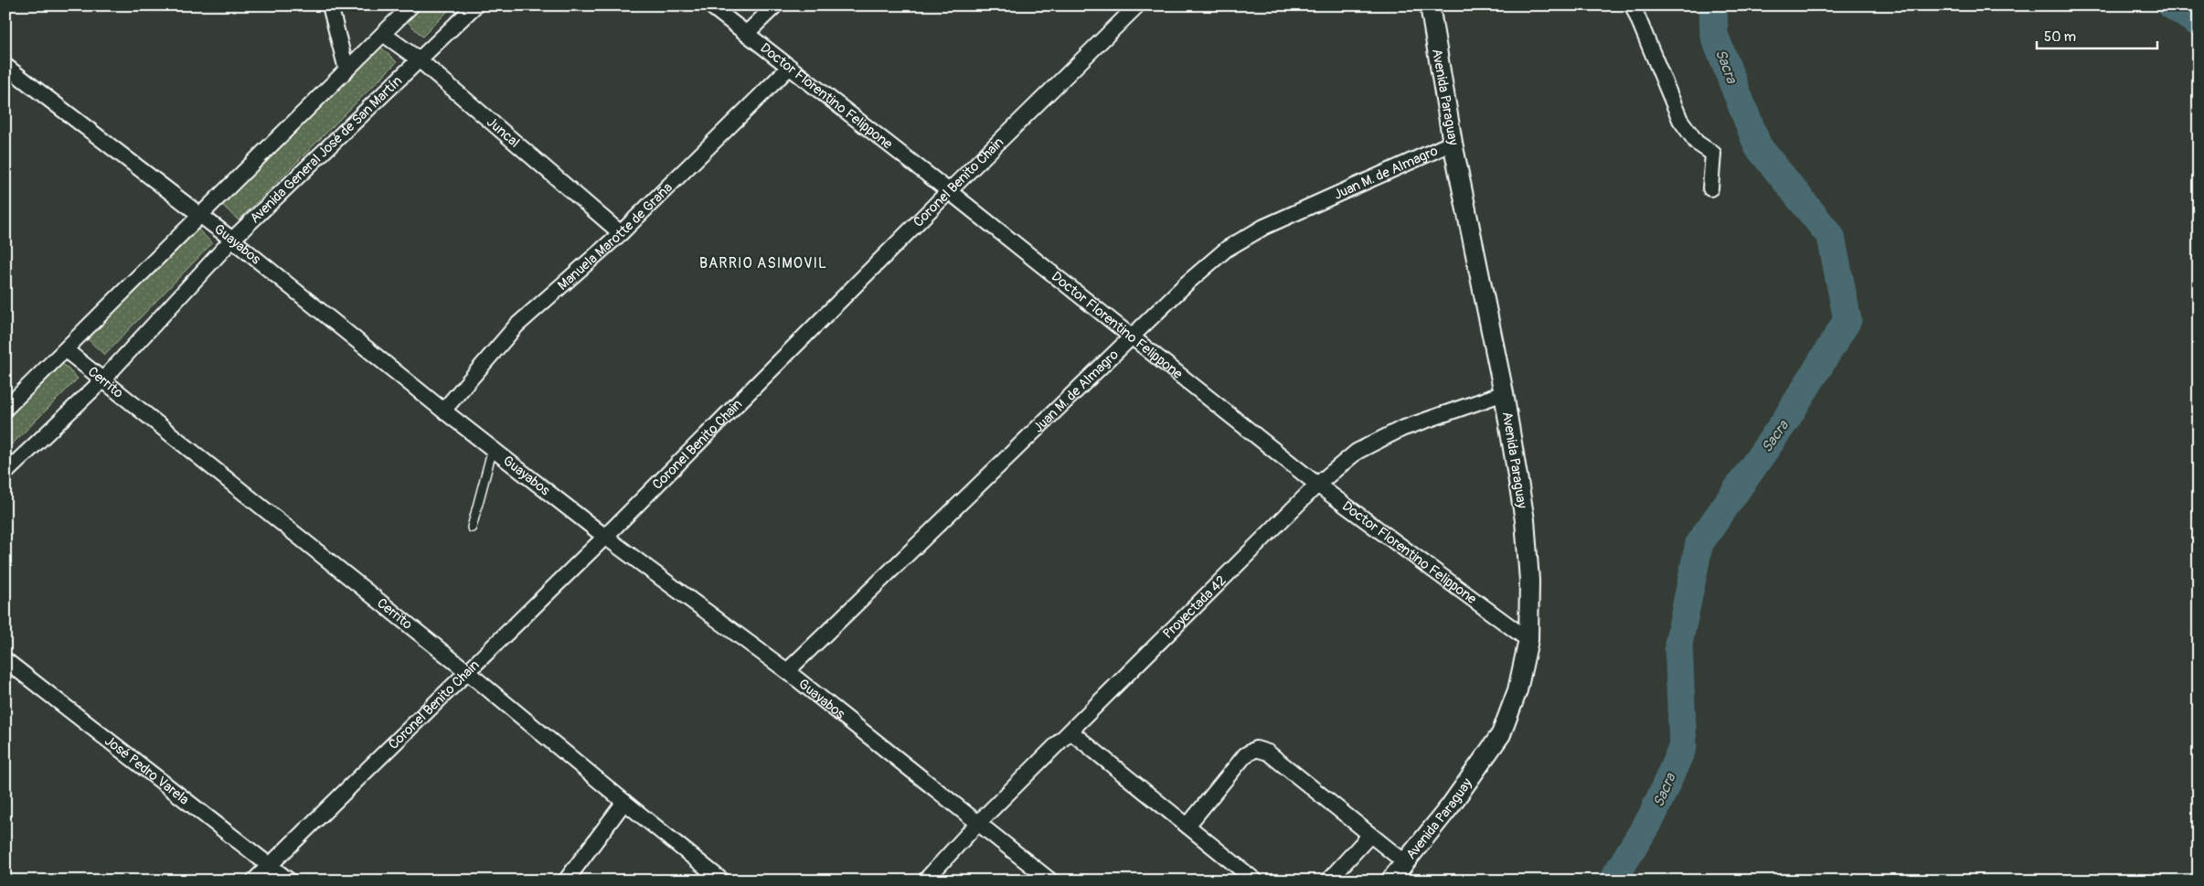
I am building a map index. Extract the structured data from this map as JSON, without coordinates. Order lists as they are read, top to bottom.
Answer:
{
  "streets": {
    "street": [
      "Doctor Florentino Felippone",
      "Avenida Paraguay",
      "Juncal",
      "Avenida General José de San Martín",
      "Juan M. de Almagro",
      "Coronel Benito Chain",
      "Manuela Marotte de Graña",
      "Guayabos",
      "Cerrito",
      "Proyectada 42",
      "José Pedro Varela"
    ]
  },
  "crossings": [
    ["Doctor Florentino Felippone", "Avenida Paraguay"],
    ["Doctor Florentino Felippone", "Juan M. de Almagro"],
    ["Doctor Florentino Felippone", "Coronel Benito Chain"],
    ["Doctor Florentino Felippone", "Manuela Marotte de Graña"],
    ["Doctor Florentino Felippone", "Proyectada 42"],
    ["Avenida Paraguay", "Juan M. de Almagro"],
    ["Avenida Paraguay", "Proyectada 42"],
    ["Juncal", "Avenida General José de San Martín"],
    ["Juncal", "Manuela Marotte de Graña"],
    ["Avenida General José de San Martín", "Guayabos"],
    ["Avenida General José de San Martín", "Cerrito"],
    ["Juan M. de Almagro", "Guayabos"],
    ["Coronel Benito Chain", "Guayabos"],
    ["Coronel Benito Chain", "Cerrito"],
    ["Coronel Benito Chain", "José Pedro Varela"],
    ["Manuela Marotte de Graña", "Guayabos"],
    ["Guayabos", "Proyectada 42"]
  ],
  "districts": ["BARRIO ASIMOVIL"],
  "water": ["Sacra"],
  "scale_bar": "50 m"
}
